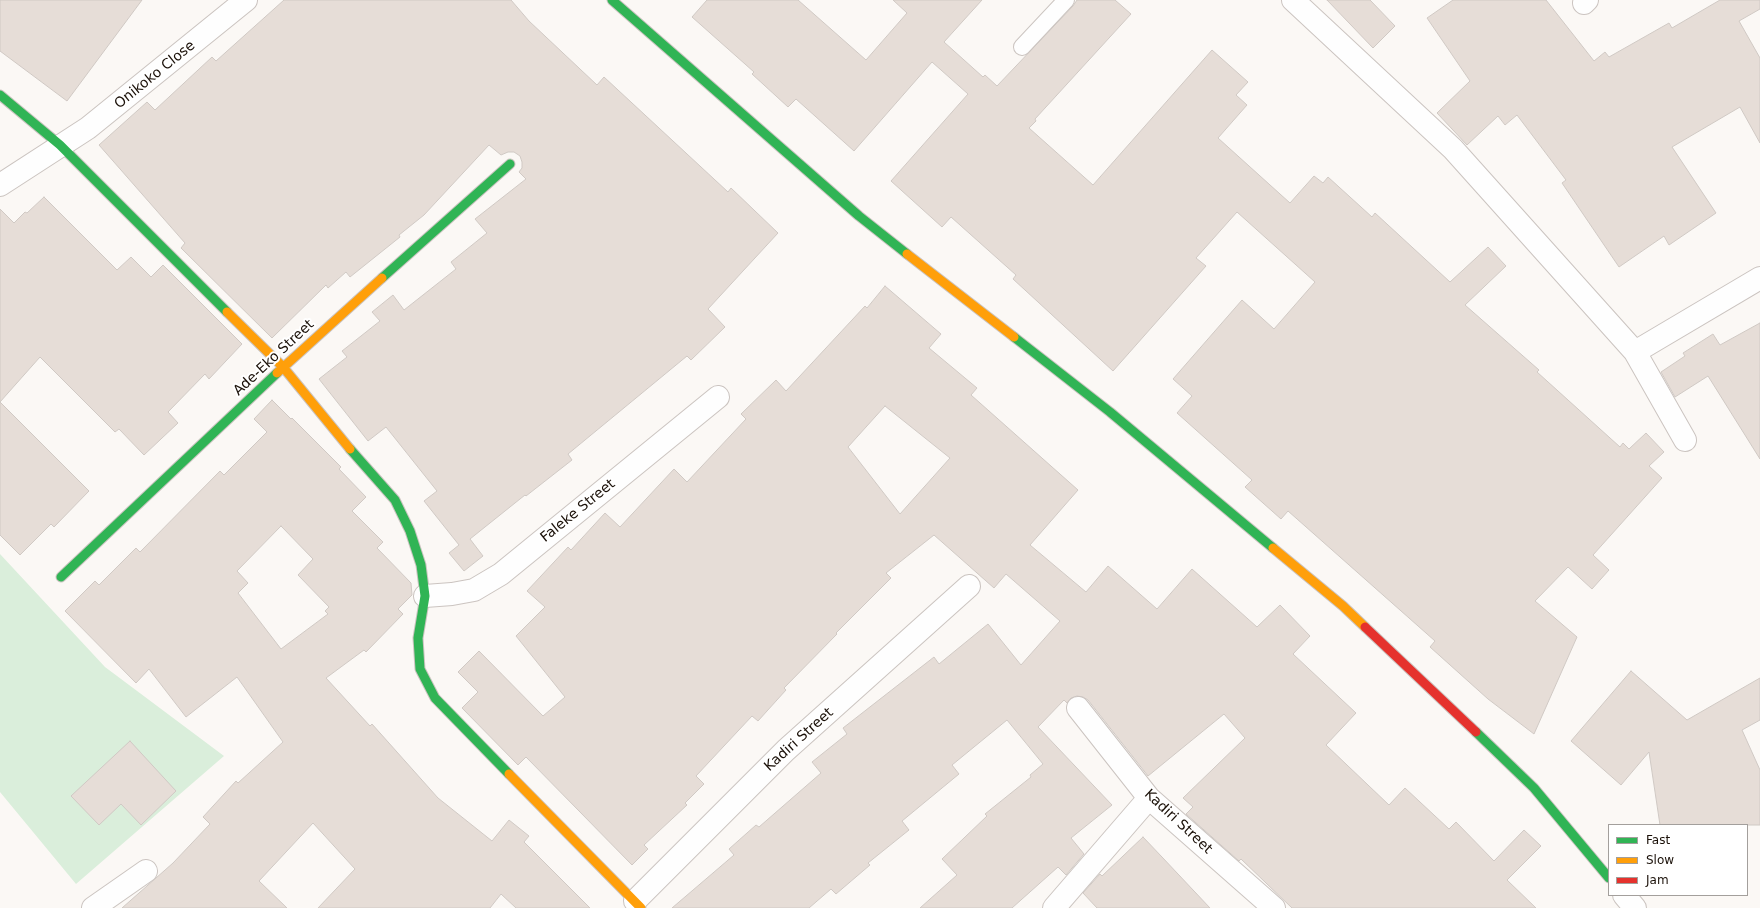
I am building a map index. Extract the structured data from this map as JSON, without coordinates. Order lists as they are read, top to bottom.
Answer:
{
  "streets": {
    "street": [
      "Onikoko Close",
      "Ade-Eko Street",
      "Faleke Street",
      "Kadiri Street"
    ]
  },
  "legend": ["Fast", "Slow", "Jam"]
}
